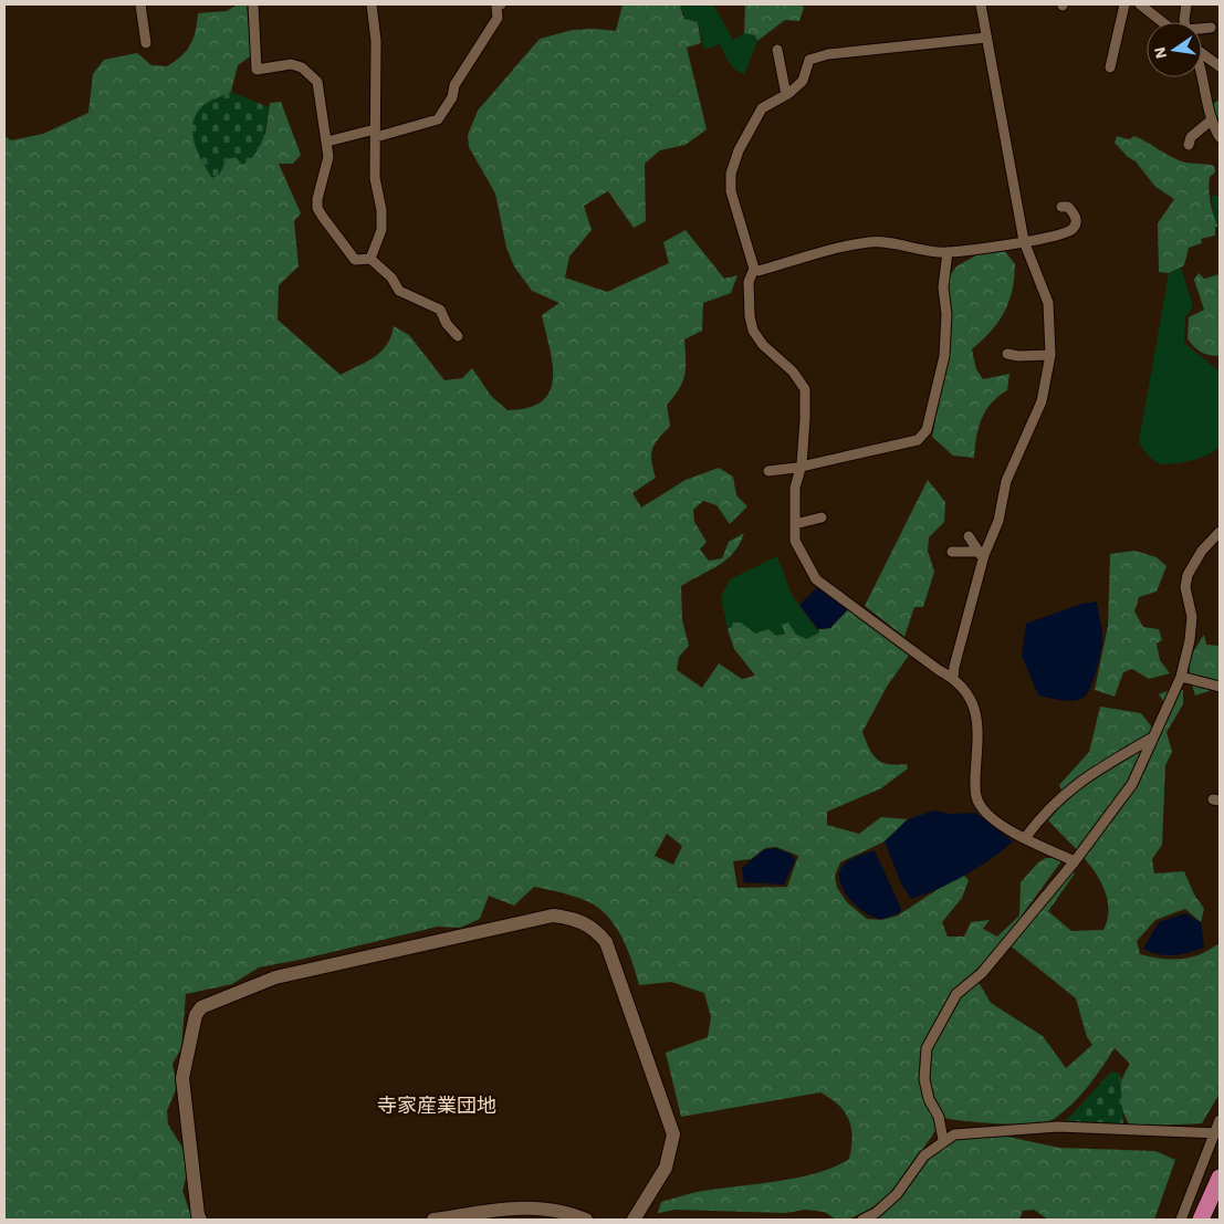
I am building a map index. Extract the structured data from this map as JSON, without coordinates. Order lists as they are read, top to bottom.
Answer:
{
  "districts": ["寺家産業団地"],
  "north": "left"
}
